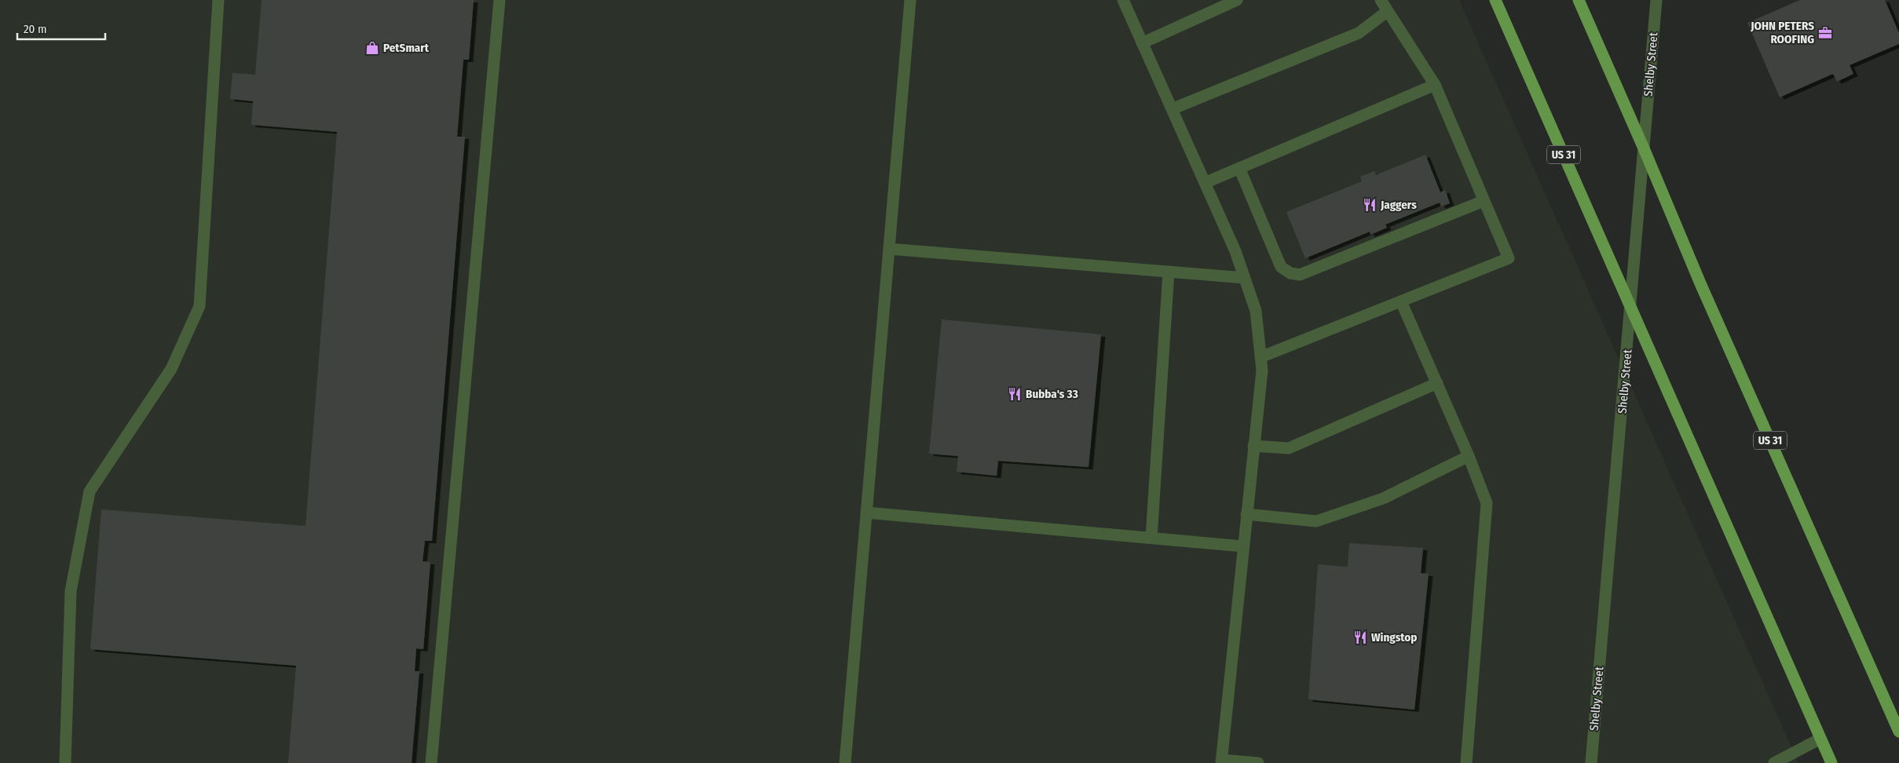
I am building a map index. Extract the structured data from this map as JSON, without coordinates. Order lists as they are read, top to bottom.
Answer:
{
  "streets": {
    "main road": ["US 31"],
    "street": ["Shelby Street"]
  },
  "crossings": [
    ["Shelby Street", "US 31"]
  ],
  "places": {
    "office": ["JOHN PETERS ROOFING"],
    "shop": ["PetSmart"],
    "restaurant": ["Jaggers", "Bubba's 33", "Wingstop"]
  },
  "scale_bar": "20 m"
}
